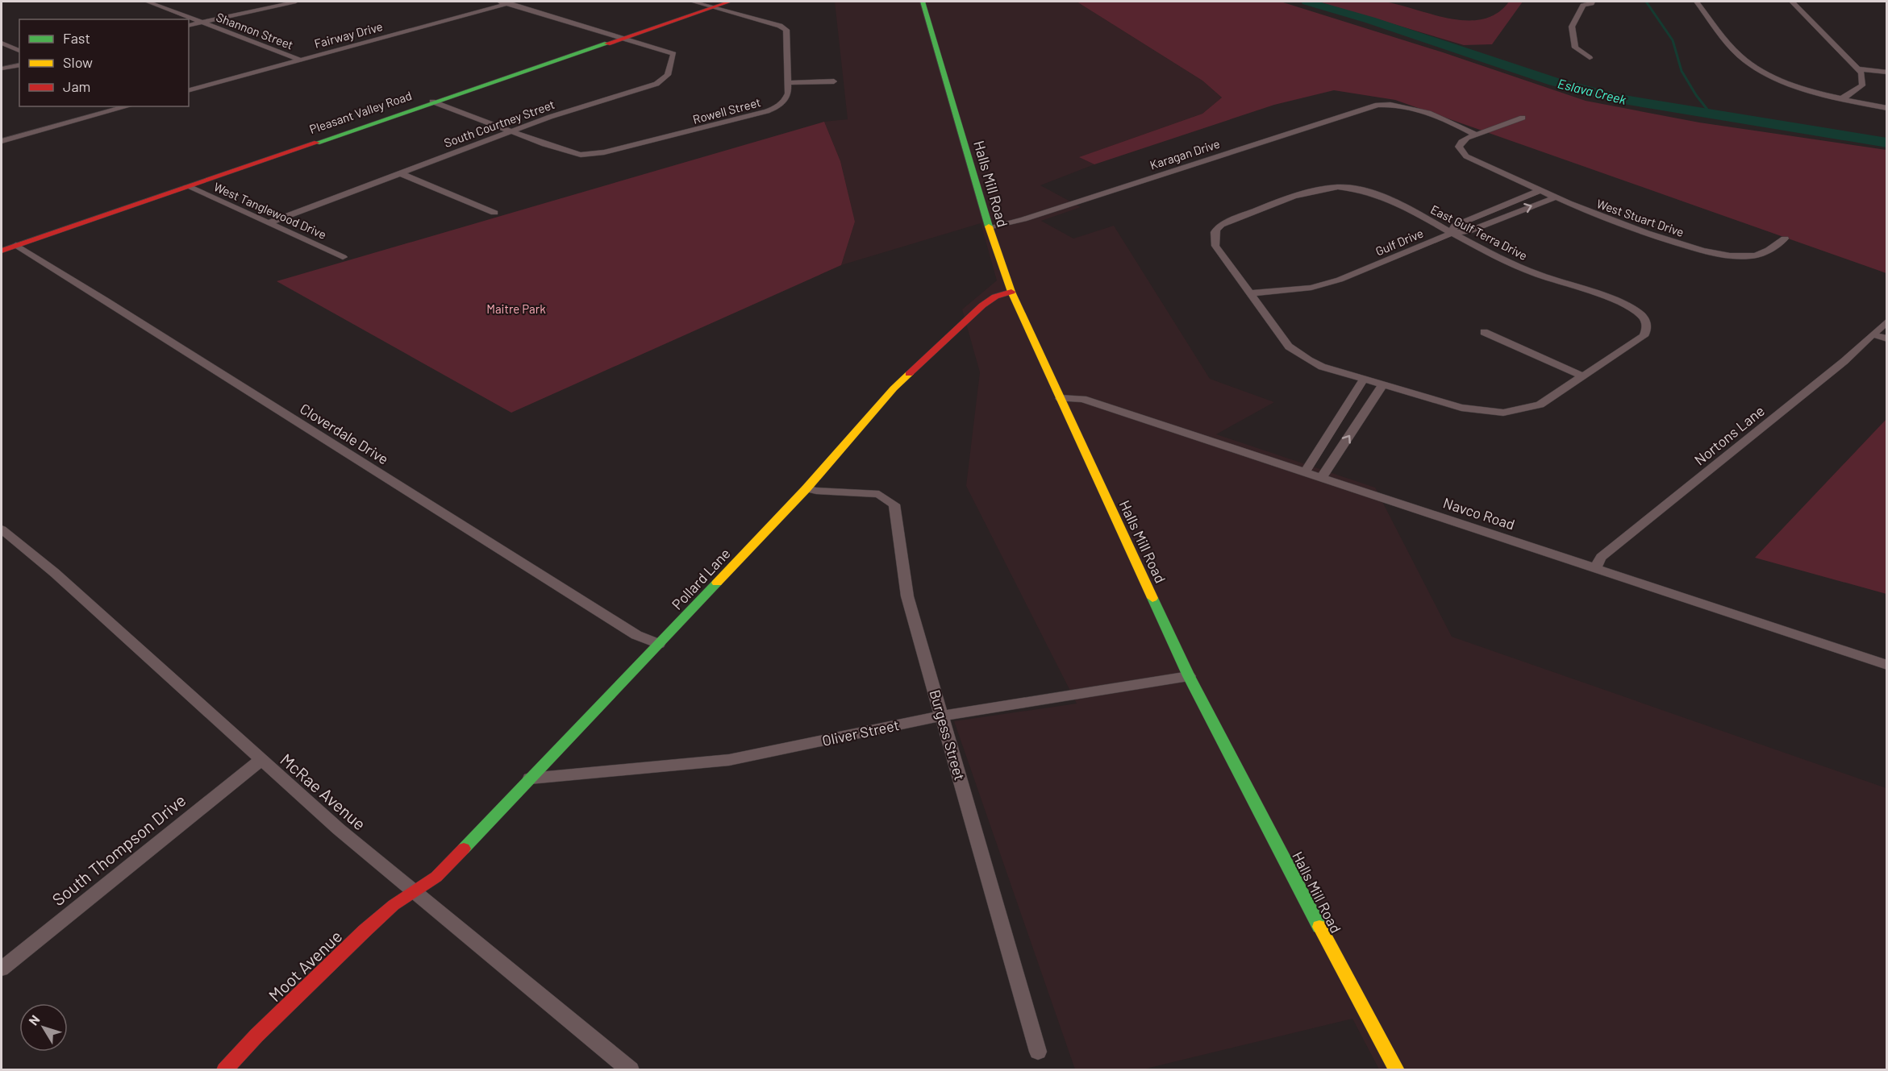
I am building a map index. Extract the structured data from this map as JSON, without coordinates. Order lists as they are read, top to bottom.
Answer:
{
  "streets": {
    "street": [
      "Shannon Street",
      "Fairway Drive",
      "Rowell Street",
      "Pleasant Valley Road",
      "South Courtney Street",
      "Karagan Drive",
      "Halls Mill Road",
      "West Tanglewood Drive",
      "West Stuart Drive",
      "East Gulf Terra Drive",
      "Gulf Drive",
      "Cloverdale Drive",
      "Nortons Lane",
      "Navco Road",
      "Pollard Lane",
      "Oliver Street",
      "Burgess Street",
      "McRae Avenue",
      "South Thompson Drive",
      "Moot Avenue"
    ]
  },
  "crossings": [
    ["Shannon Street", "Fairway Drive"],
    ["Rowell Street", "Pleasant Valley Road"],
    ["Rowell Street", "South Courtney Street"],
    ["Pleasant Valley Road", "South Courtney Street"],
    ["Pleasant Valley Road", "West Tanglewood Drive"],
    ["Pleasant Valley Road", "Cloverdale Drive"],
    ["South Courtney Street", "West Tanglewood Drive"],
    ["Karagan Drive", "Halls Mill Road"],
    ["Karagan Drive", "West Stuart Drive"],
    ["Halls Mill Road", "Navco Road"],
    ["Halls Mill Road", "Pollard Lane"],
    ["Halls Mill Road", "Oliver Street"],
    ["West Stuart Drive", "Gulf Drive"],
    ["East Gulf Terra Drive", "Gulf Drive"],
    ["Cloverdale Drive", "Pollard Lane"],
    ["Nortons Lane", "Navco Road"],
    ["Pollard Lane", "Oliver Street"],
    ["Pollard Lane", "Burgess Street"],
    ["Pollard Lane", "McRae Avenue"],
    ["Pollard Lane", "Moot Avenue"],
    ["Oliver Street", "Burgess Street"],
    ["McRae Avenue", "South Thompson Drive"],
    ["McRae Avenue", "Moot Avenue"]
  ],
  "water": ["Eslava Creek"],
  "parks": ["Maitre Park"],
  "legend": ["Fast", "Slow", "Jam"],
  "north": "top left"
}
